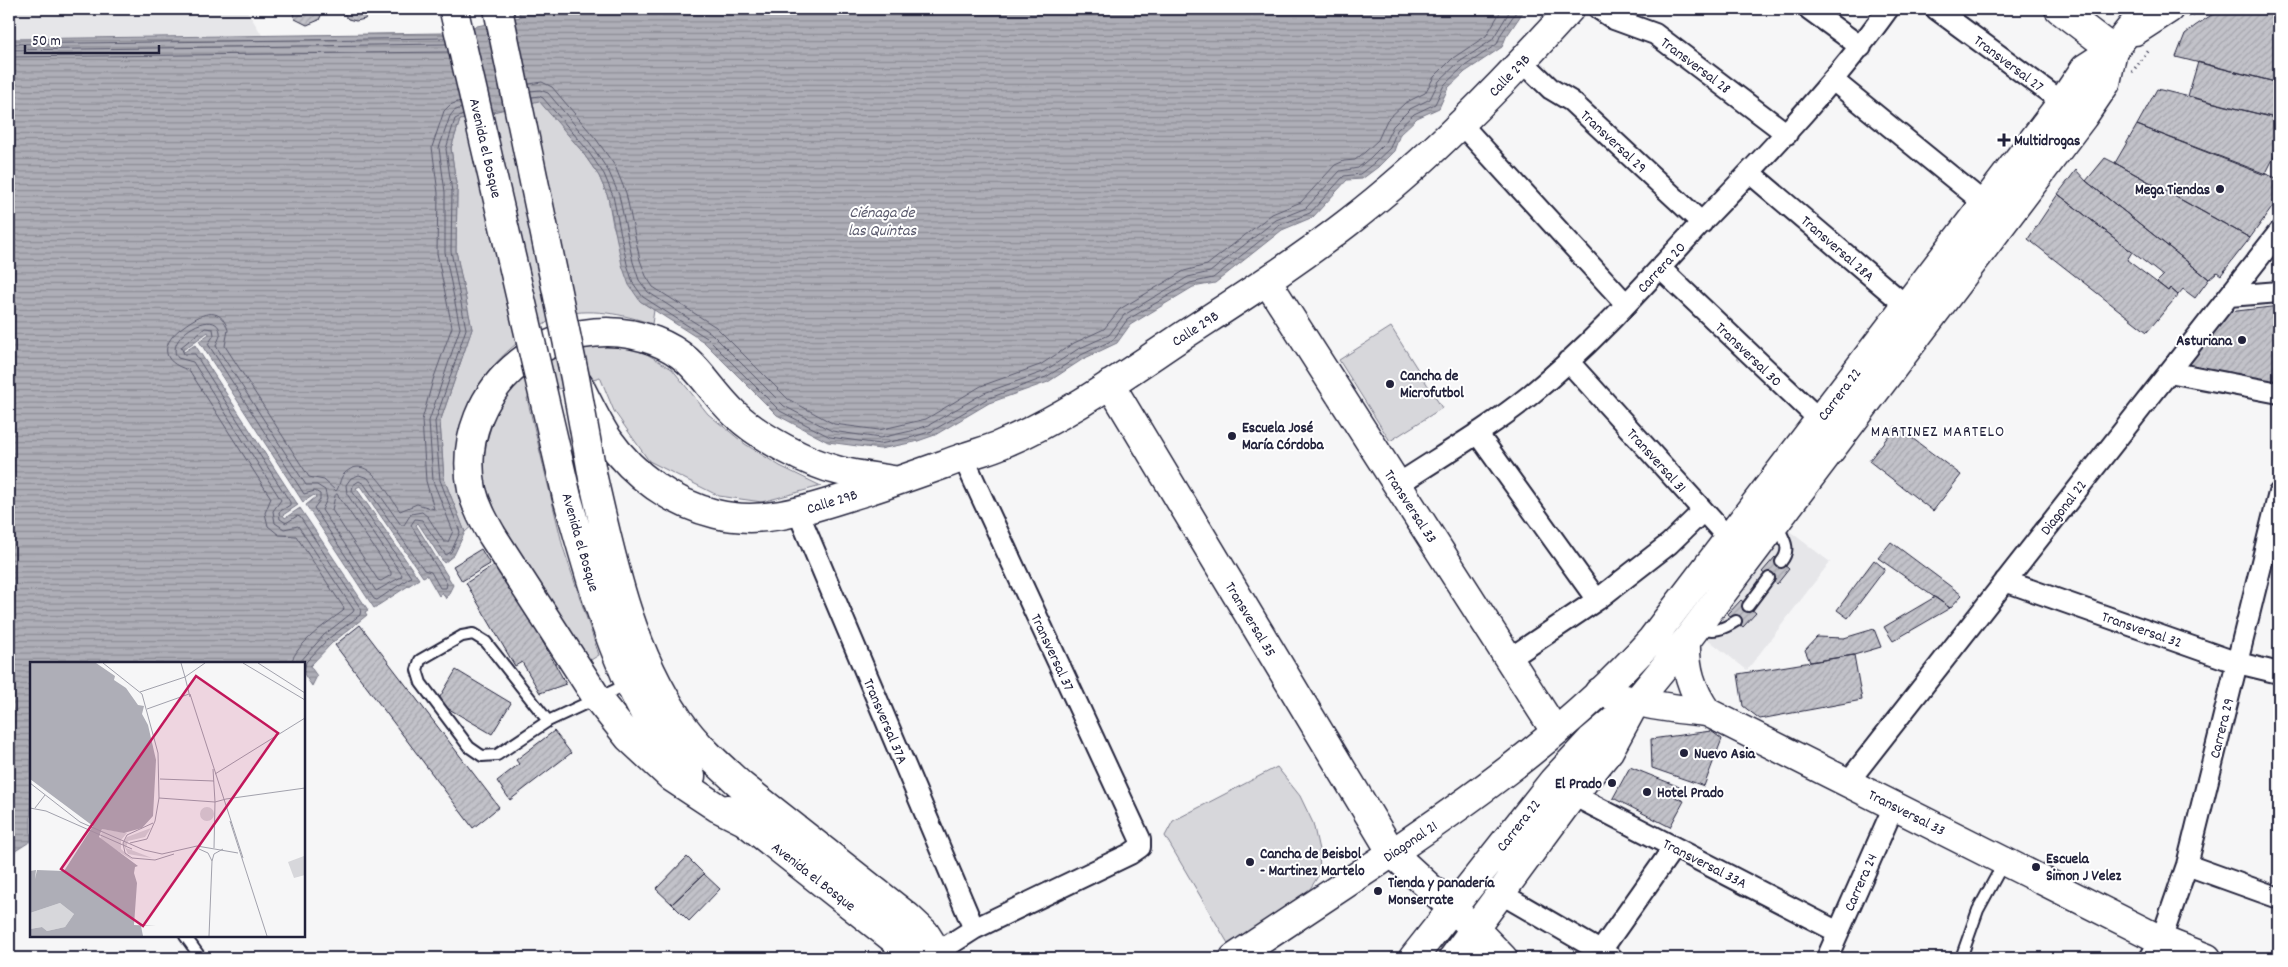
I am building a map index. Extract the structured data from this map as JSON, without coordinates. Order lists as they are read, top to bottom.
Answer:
{
  "streets": {
    "main road": [
      "Calle 29B",
      "Avenida el Bosque",
      "Carrera 22",
      "Transversal 33",
      "Transversal 35",
      "Diagonal 21"
    ],
    "street": [
      "Transversal 27",
      "Transversal 28",
      "Transversal 29",
      "Transversal 28A",
      "Carrera 20",
      "Transversal 30",
      "Transversal 31",
      "Diagonal 22",
      "Transversal 32",
      "Transversal 37",
      "Transversal 37A",
      "Carrera 29",
      "Transversal 33A",
      "Carrera 24"
    ]
  },
  "crossings": [
    ["Transversal 27", "Carrera 22"],
    ["Transversal 28", "Carrera 20"],
    ["Calle 29B", "Transversal 29"],
    ["Calle 29B", "Avenida el Bosque"],
    ["Calle 29B", "Transversal 33"],
    ["Calle 29B", "Transversal 35"],
    ["Calle 29B", "Transversal 37"],
    ["Calle 29B", "Transversal 37A"],
    ["Transversal 29", "Carrera 20"],
    ["Transversal 28A", "Carrera 20"],
    ["Transversal 28A", "Carrera 22"],
    ["Carrera 20", "Transversal 30"],
    ["Carrera 20", "Transversal 31"],
    ["Carrera 20", "Transversal 33"],
    ["Transversal 30", "Carrera 22"],
    ["Carrera 22", "Transversal 31"],
    ["Carrera 22", "Transversal 33"],
    ["Carrera 22", "Transversal 35"],
    ["Carrera 22", "Diagonal 21"],
    ["Carrera 22", "Transversal 33A"],
    ["Transversal 33", "Diagonal 22"],
    ["Transversal 33", "Carrera 29"],
    ["Transversal 33", "Diagonal 21"],
    ["Transversal 33", "Carrera 24"],
    ["Diagonal 22", "Transversal 32"],
    ["Transversal 35", "Diagonal 21"],
    ["Transversal 32", "Carrera 29"],
    ["Transversal 37", "Transversal 37A"],
    ["Transversal 33A", "Carrera 24"]
  ],
  "districts": ["MARTINEZ MARTELO"],
  "water": ["Ciénaga de las Quintas"],
  "places": {
    "health": ["Multidrogas"],
    "other": [
      "Mega Tiendas",
      "Asturiana",
      "Cancha de Microfutbol",
      "Escuela José María Córdoba",
      "Nuevo Asia",
      "El Prado",
      "Hotel Prado",
      "Cancha de Beisbol - Martinez Martelo",
      "Escuela Simon J Velez",
      "Tienda y panadería Monserrate"
    ]
  },
  "scale_bar": "50 m"
}
